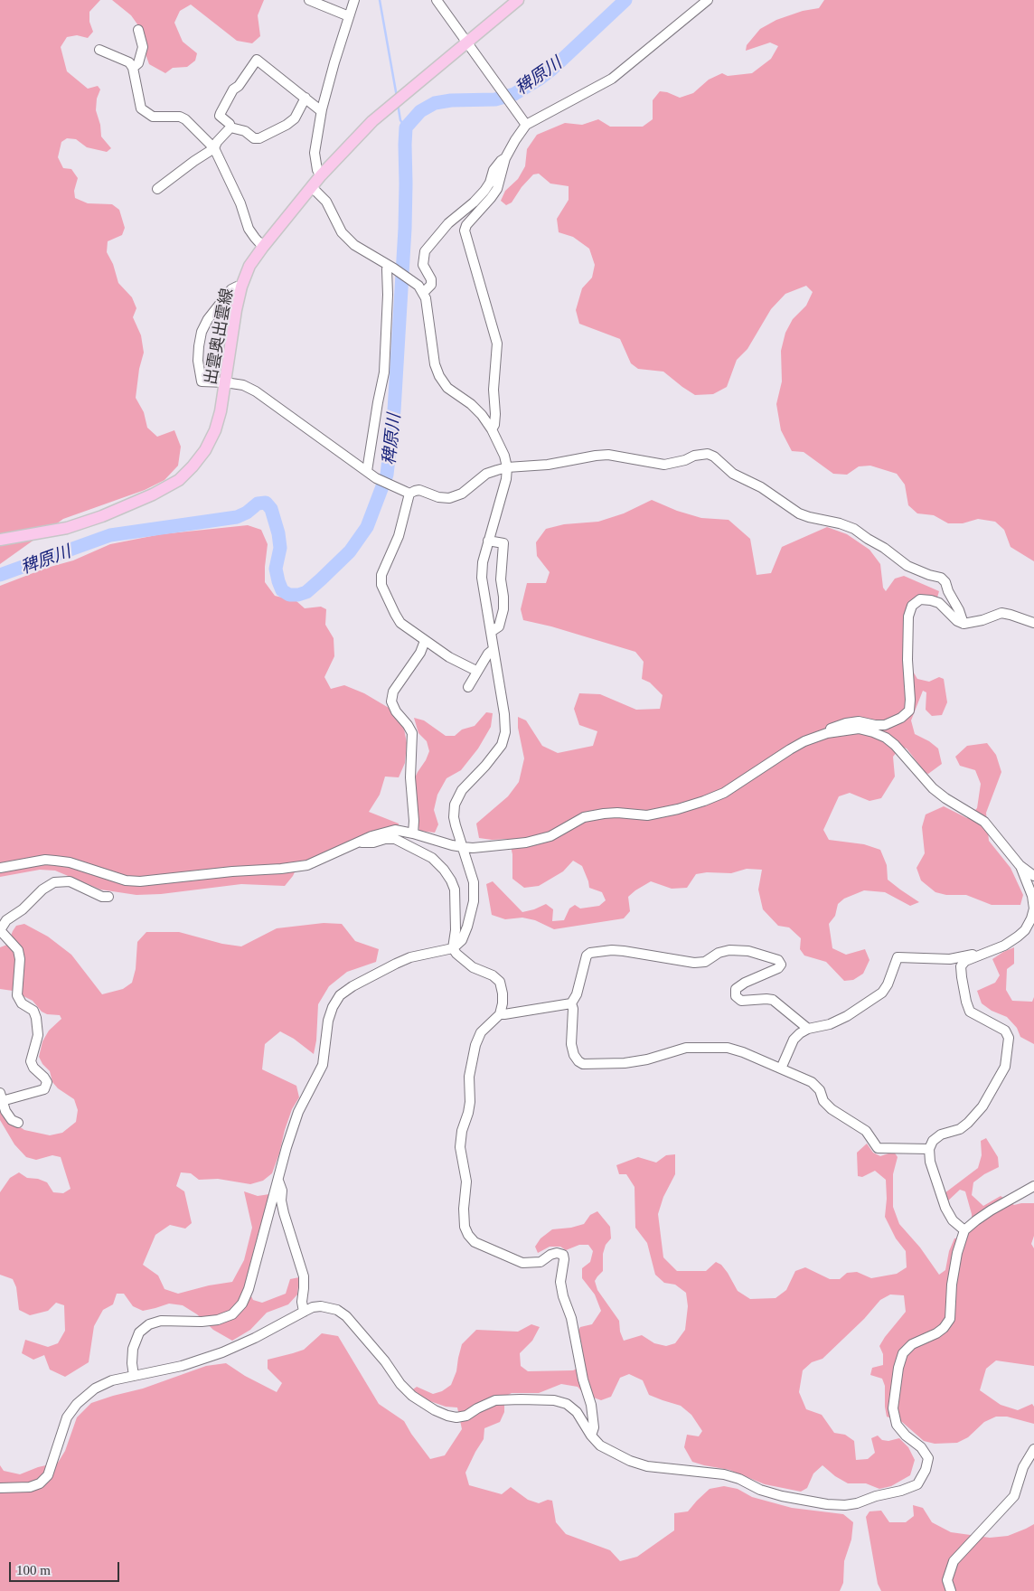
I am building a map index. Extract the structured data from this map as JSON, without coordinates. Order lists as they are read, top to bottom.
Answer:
{
  "streets": {
    "main road": ["出雲奥出雲線"]
  },
  "water": ["稗原川"],
  "scale_bar": "100 m"
}
